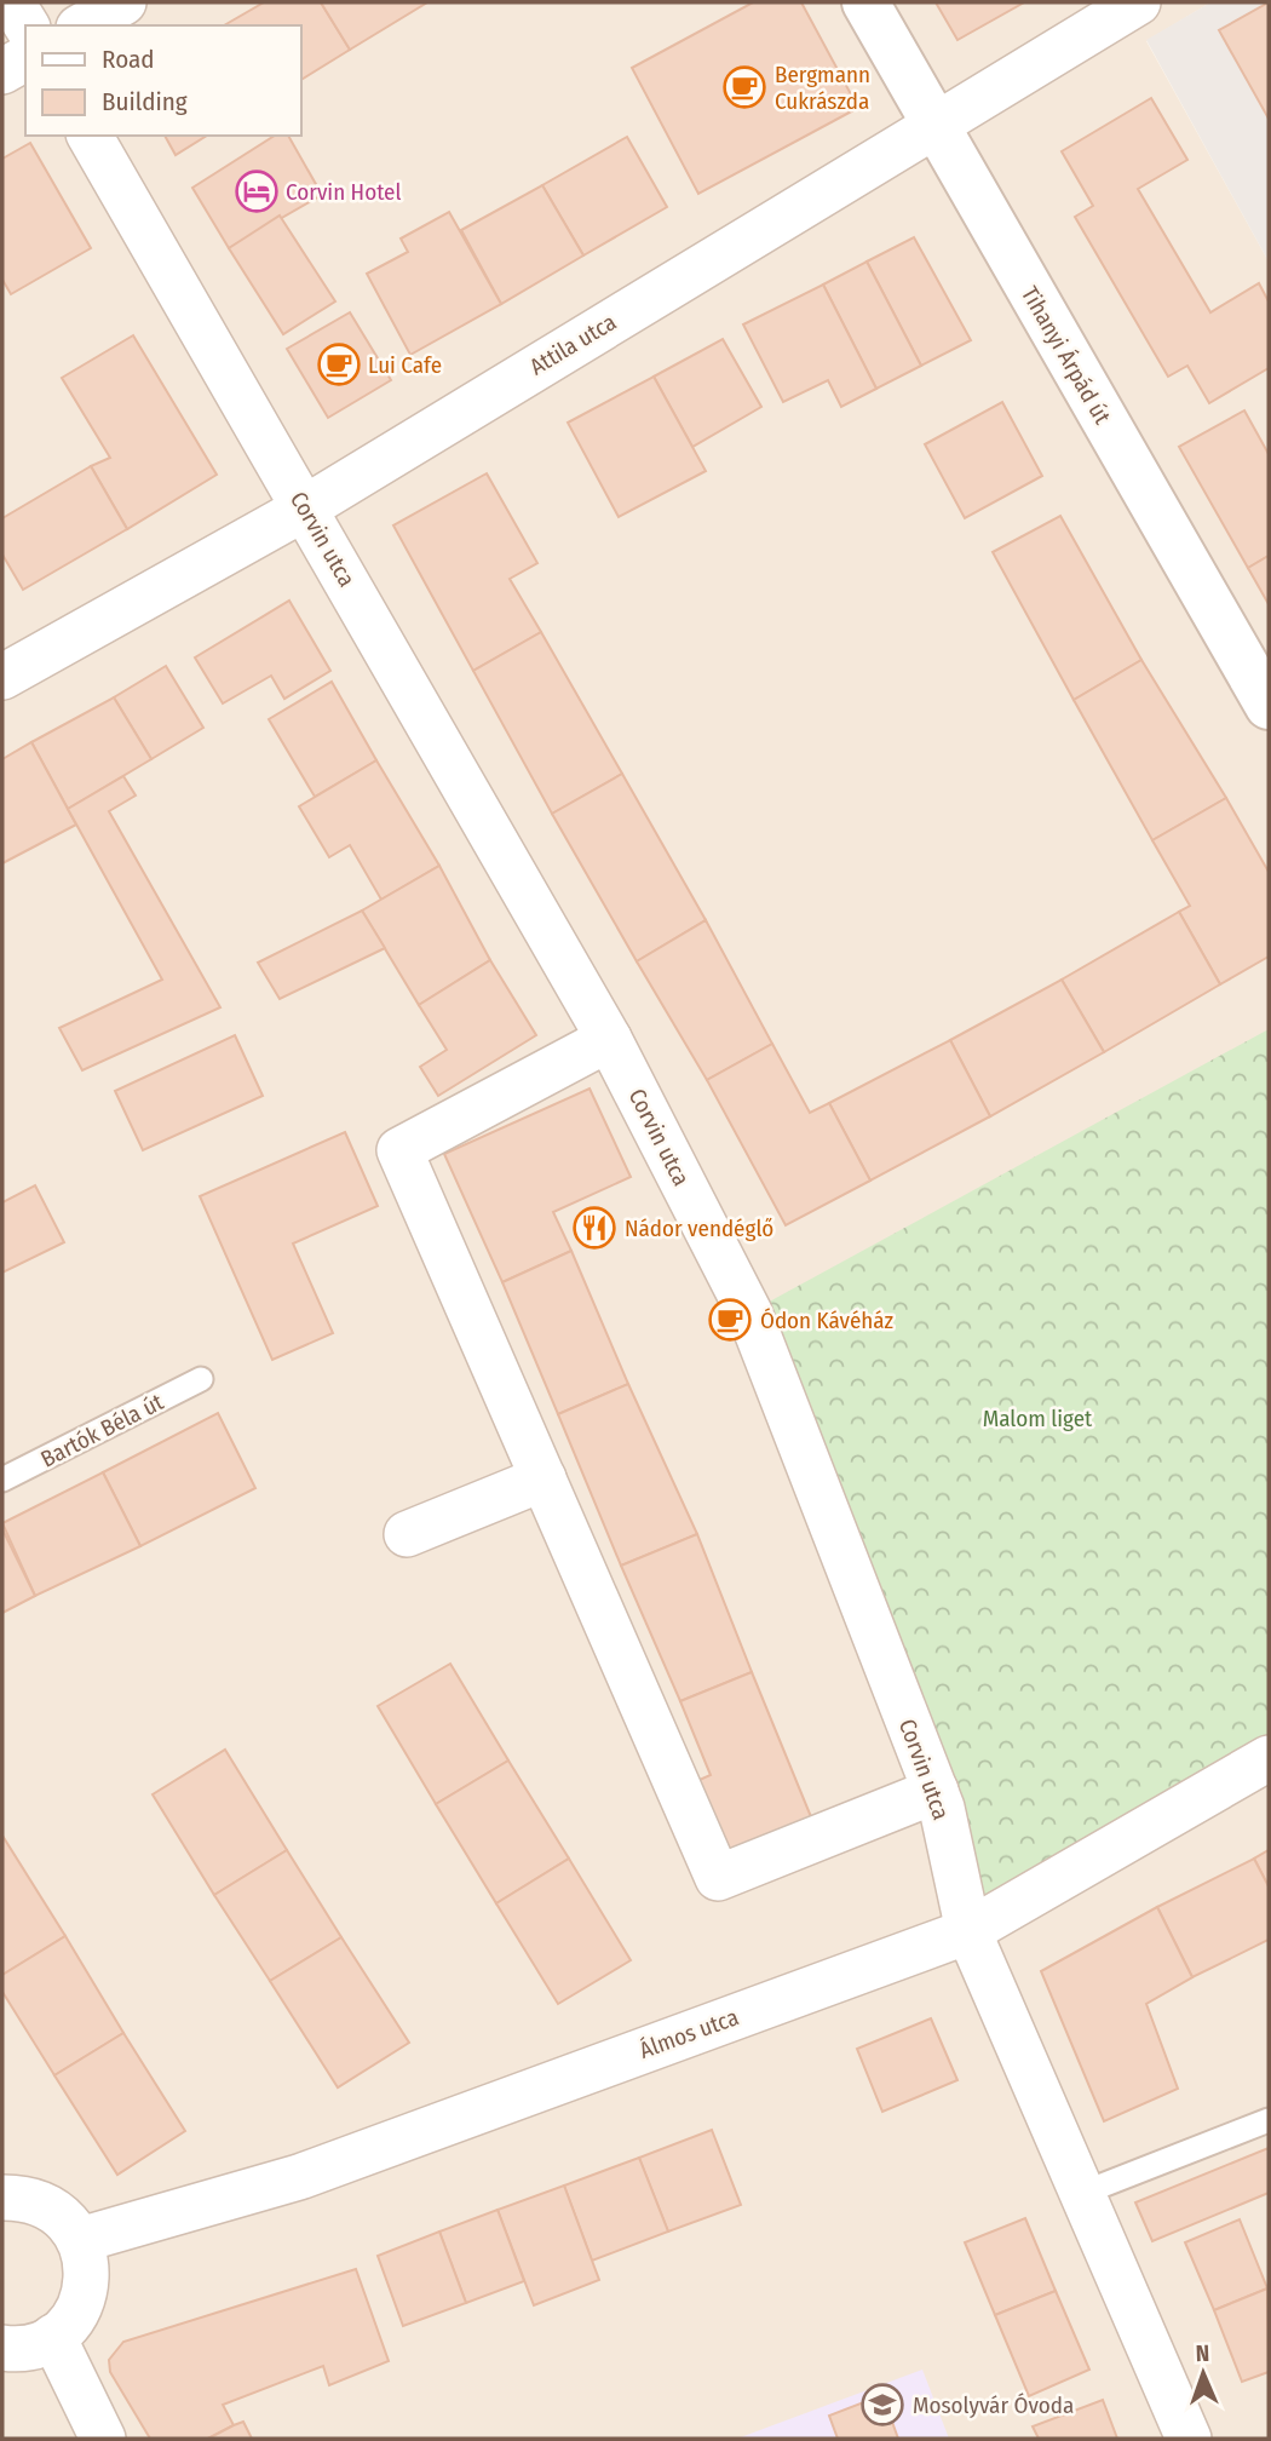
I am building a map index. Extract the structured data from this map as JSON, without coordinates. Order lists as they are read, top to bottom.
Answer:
{
  "streets": {
    "street": [
      "Attila utca",
      "Tihanyi Árpád út",
      "Corvin utca",
      "Álmos utca"
    ],
    "lane": ["Bartók Béla út"]
  },
  "crossings": [
    ["Attila utca", "Tihanyi Árpád út"],
    ["Attila utca", "Corvin utca"],
    ["Corvin utca", "Álmos utca"]
  ],
  "parks": ["Malom liget"],
  "places": {
    "cafe": ["Bergmann Cukrászda", "Lui Cafe", "Ódon Kávéház"],
    "hotel": ["Corvin Hotel"],
    "restaurant": ["Nádor vendéglő"],
    "school or university": ["Mosolyvár Óvoda"]
  },
  "legend": ["Road", "Building"],
  "north": "top"
}
